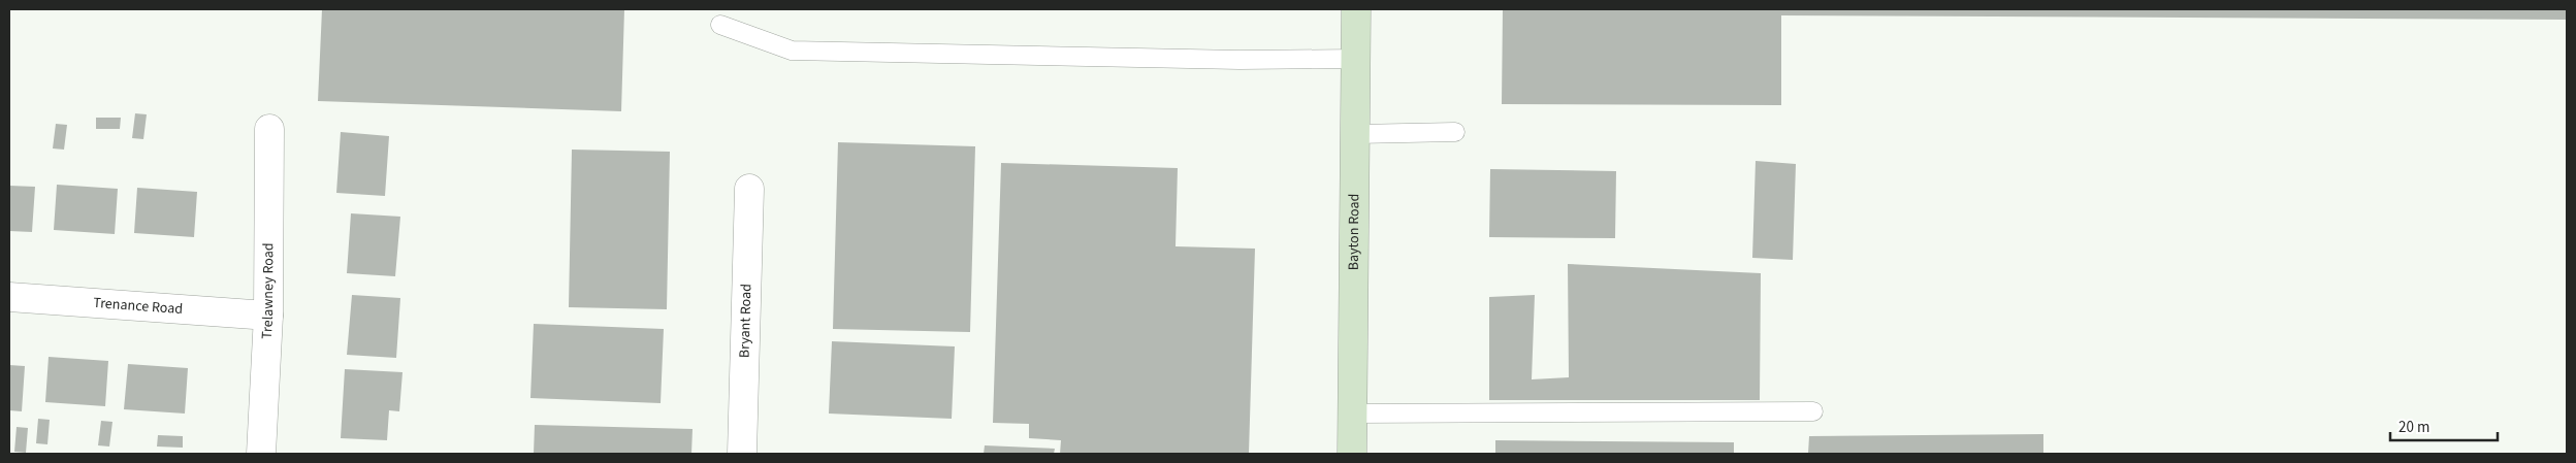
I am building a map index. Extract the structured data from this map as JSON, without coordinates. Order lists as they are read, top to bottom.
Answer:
{
  "streets": {
    "street": [
      "Bayton Road",
      "Trelawney Road",
      "Trenance Road",
      "Bryant Road"
    ]
  },
  "crossings": [
    ["Trelawney Road", "Trenance Road"]
  ],
  "scale_bar": "20 m"
}
